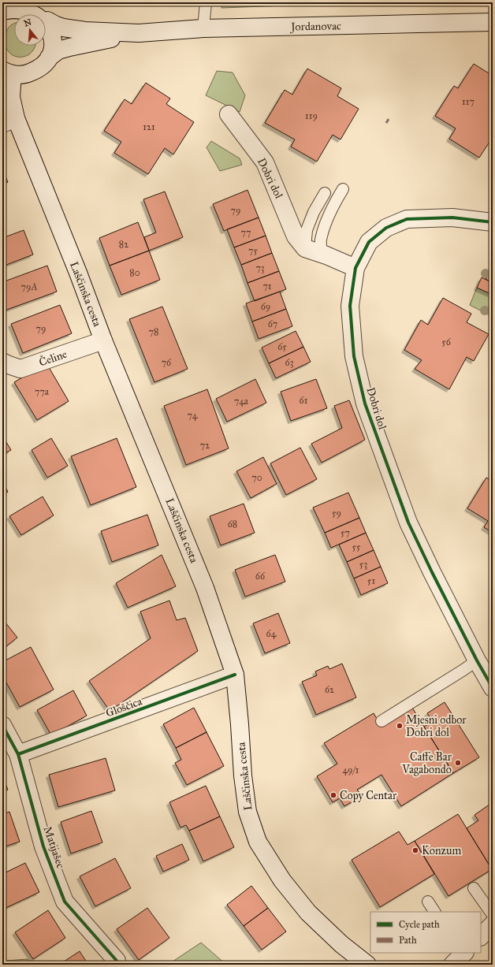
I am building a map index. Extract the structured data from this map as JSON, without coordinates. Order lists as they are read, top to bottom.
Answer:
{
  "streets": {
    "main road": [
      "Jordanovac",
      "Dobri dol",
      "Laščinska cesta",
      "Čeline",
      "Gloščica",
      "Matijašec"
    ]
  },
  "crossings": [
    ["Laščinska cesta", "Čeline"],
    ["Laščinska cesta", "Gloščica"],
    ["Gloščica", "Matijašec"]
  ],
  "places": [
    "Mjesni odbor Dobri dol",
    "Caffe Bar Vagabondo",
    "Copy Centar",
    "Konzum"
  ],
  "house_numbers": [
    "117",
    "119",
    "121",
    "79",
    "77",
    "82",
    "75",
    "73",
    "80",
    "71",
    "79A",
    "69",
    "67",
    "79",
    "78",
    "56",
    "65",
    "76",
    "63",
    "77a",
    "61",
    "74a",
    "74",
    "72",
    "70",
    "59",
    "68",
    "57",
    "55",
    "53",
    "66",
    "51",
    "64",
    "62",
    "49/1"
  ],
  "legend": ["Cycle path", "Path"],
  "north": "top"
}
